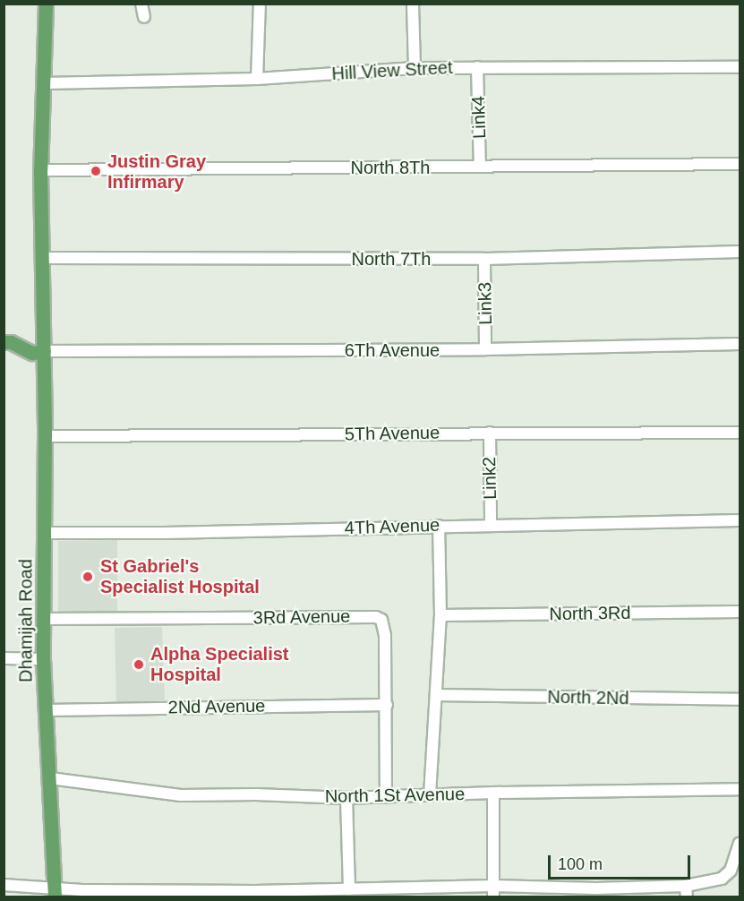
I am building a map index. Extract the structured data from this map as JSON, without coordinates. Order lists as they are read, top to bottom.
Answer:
{
  "streets": {
    "main road": ["Dhamijah Road"],
    "street": [
      "Hill View Street",
      "Link4",
      "North 8Th",
      "North 7Th",
      "Link3",
      "6Th Avenue",
      "5Th Avenue",
      "Link2",
      "4Th Avenue",
      "North 3Rd",
      "3Rd Avenue",
      "North 2Nd",
      "2Nd Avenue",
      "North 1St Avenue"
    ]
  },
  "crossings": [
    ["Hill View Street", "Link4"],
    ["Hill View Street", "Dhamijah Road"],
    ["Link4", "North 8Th"],
    ["North 8Th", "Dhamijah Road"],
    ["North 7Th", "Link3"],
    ["North 7Th", "Dhamijah Road"],
    ["Link3", "6Th Avenue"],
    ["6Th Avenue", "Dhamijah Road"],
    ["5Th Avenue", "Link2"],
    ["5Th Avenue", "Dhamijah Road"],
    ["Link2", "4Th Avenue"],
    ["4Th Avenue", "Dhamijah Road"],
    ["3Rd Avenue", "Dhamijah Road"],
    ["3Rd Avenue", "2Nd Avenue"],
    ["3Rd Avenue", "North 1St Avenue"],
    ["Dhamijah Road", "2Nd Avenue"],
    ["Dhamijah Road", "North 1St Avenue"]
  ],
  "places": ["Justin Gray Infirmary", "St Gabriel's Specialist Hospital", "Alpha Specialist Hospital"],
  "scale_bar": "100 m"
}
